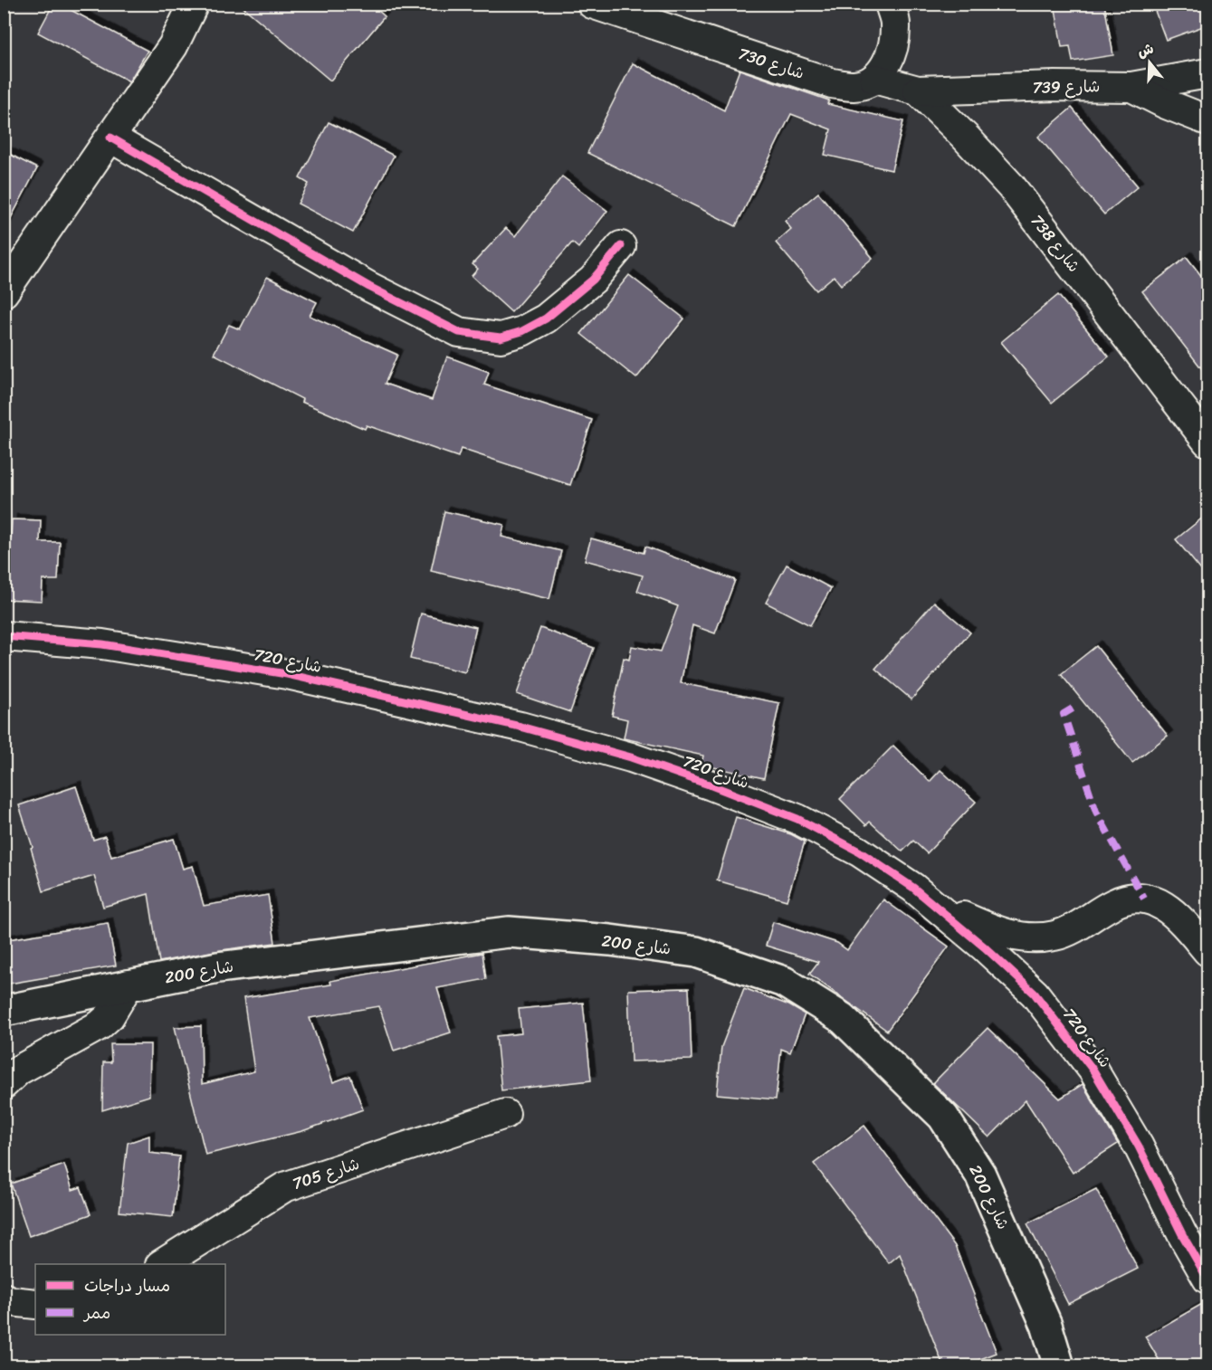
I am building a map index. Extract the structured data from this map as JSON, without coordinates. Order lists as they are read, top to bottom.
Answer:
{
  "streets": {
    "main road": ["شارع 200"],
    "street": [
      "شارع 730",
      "شارع 739",
      "شارع 738",
      "شارع 720",
      "شارع 705"
    ]
  },
  "crossings": [
    ["شارع 730", "شارع 738"],
    ["شارع 739", "شارع 738"]
  ],
  "legend": ["مسار دراجات", "ممر"],
  "north": "top"
}
